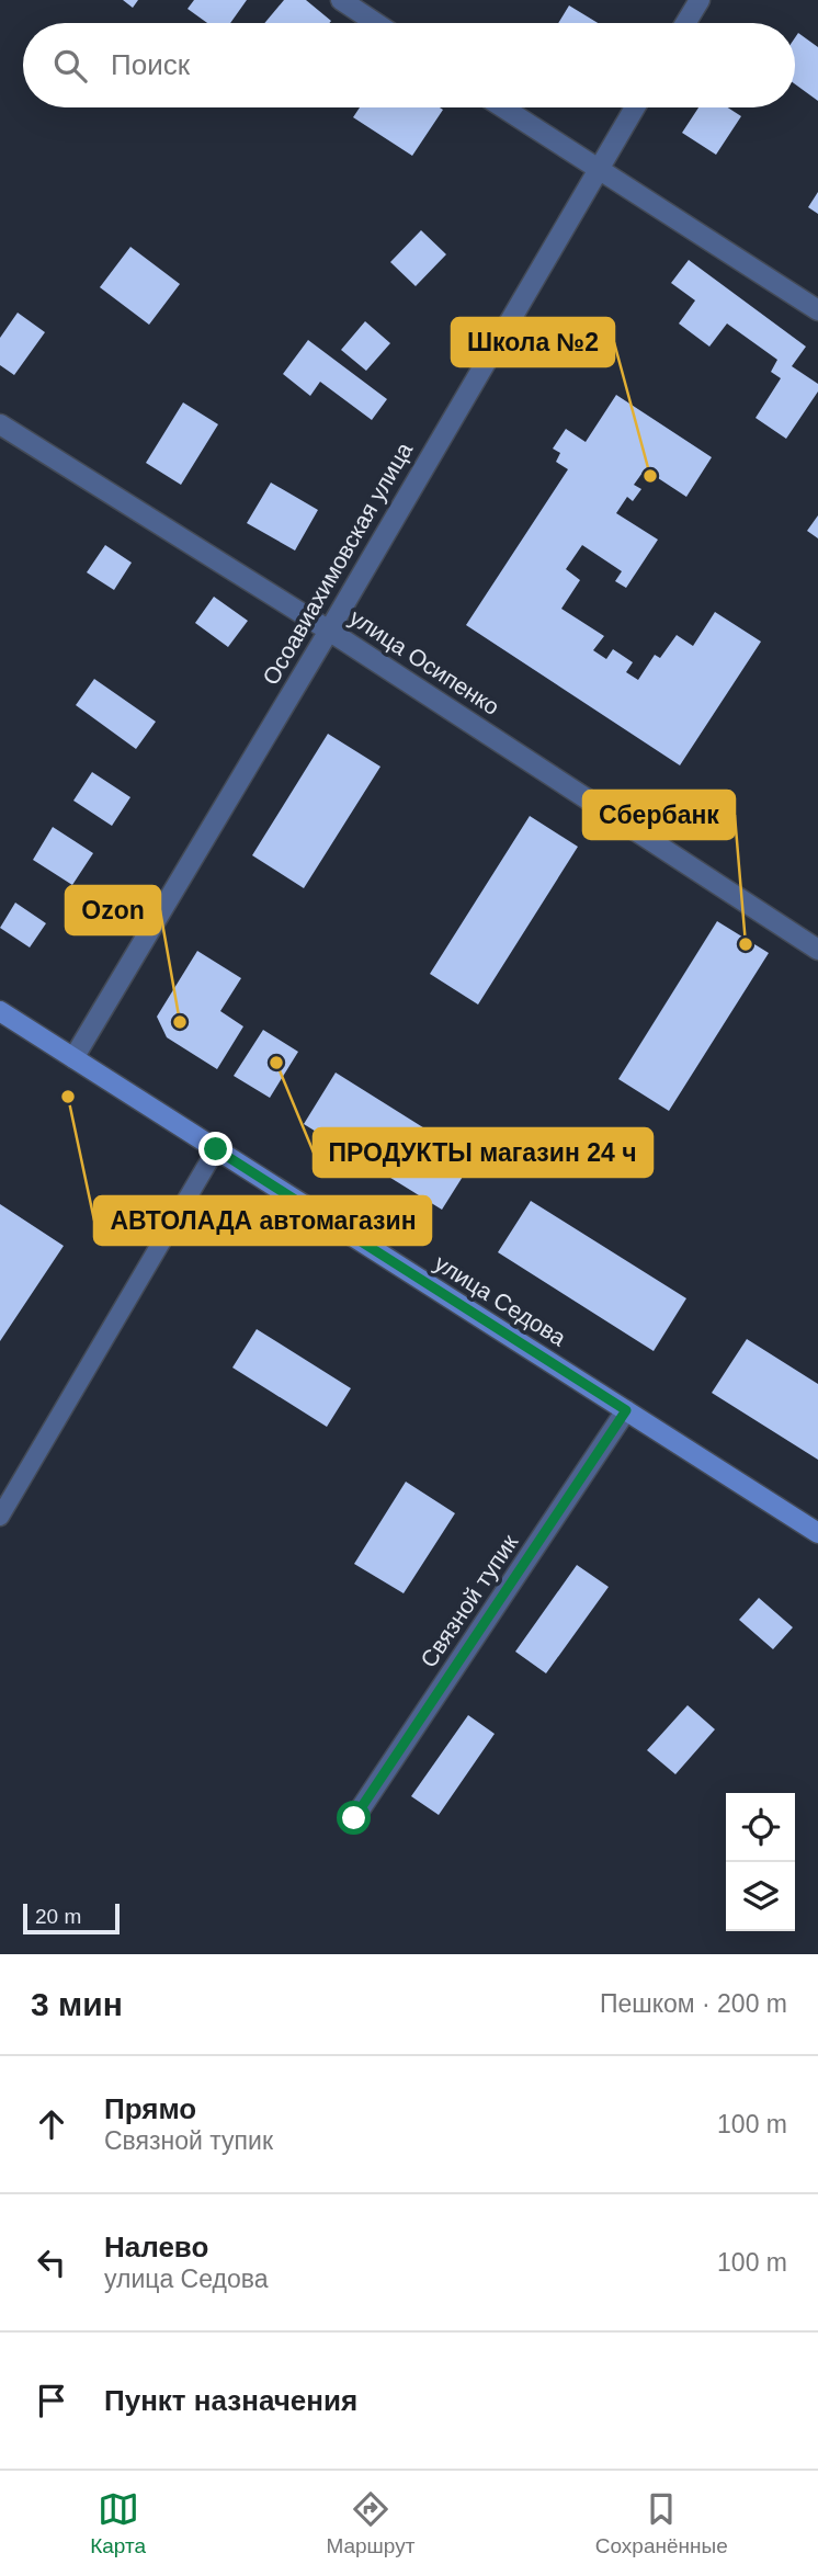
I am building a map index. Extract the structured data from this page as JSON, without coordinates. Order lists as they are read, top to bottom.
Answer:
{
  "streets": {
    "main road": ["улица Седова"],
    "street": ["Осоавиахимовская улица", "улица Осипенко", "Связной тупик"]
  },
  "crossings": [
    ["Осоавиахимовская улица", "улица Осипенко"],
    ["Осоавиахимовская улица", "улица Седова"],
    ["улица Седова", "Связной тупик"]
  ],
  "places": [
    "Школа №2",
    "Сбербанк",
    "Ozon",
    "ПРОДУКТЫ магазин 24 ч",
    "АВТОЛАДА автомагазин"
  ],
  "scale_bar": "20 m",
  "page": {
    "search": "Поиск",
    "scale": "20 m",
    "heading": ["3 мин", "Пешком · 200 m"],
    "list": [
      ["Прямо", "Связной тупик", "100 m"],
      ["Налево", "улица Седова", "100 m"],
      "Пункт назначения"
    ],
    "nav": ["Карта", "Маршрут", "Сохранённые"]
  }
}
